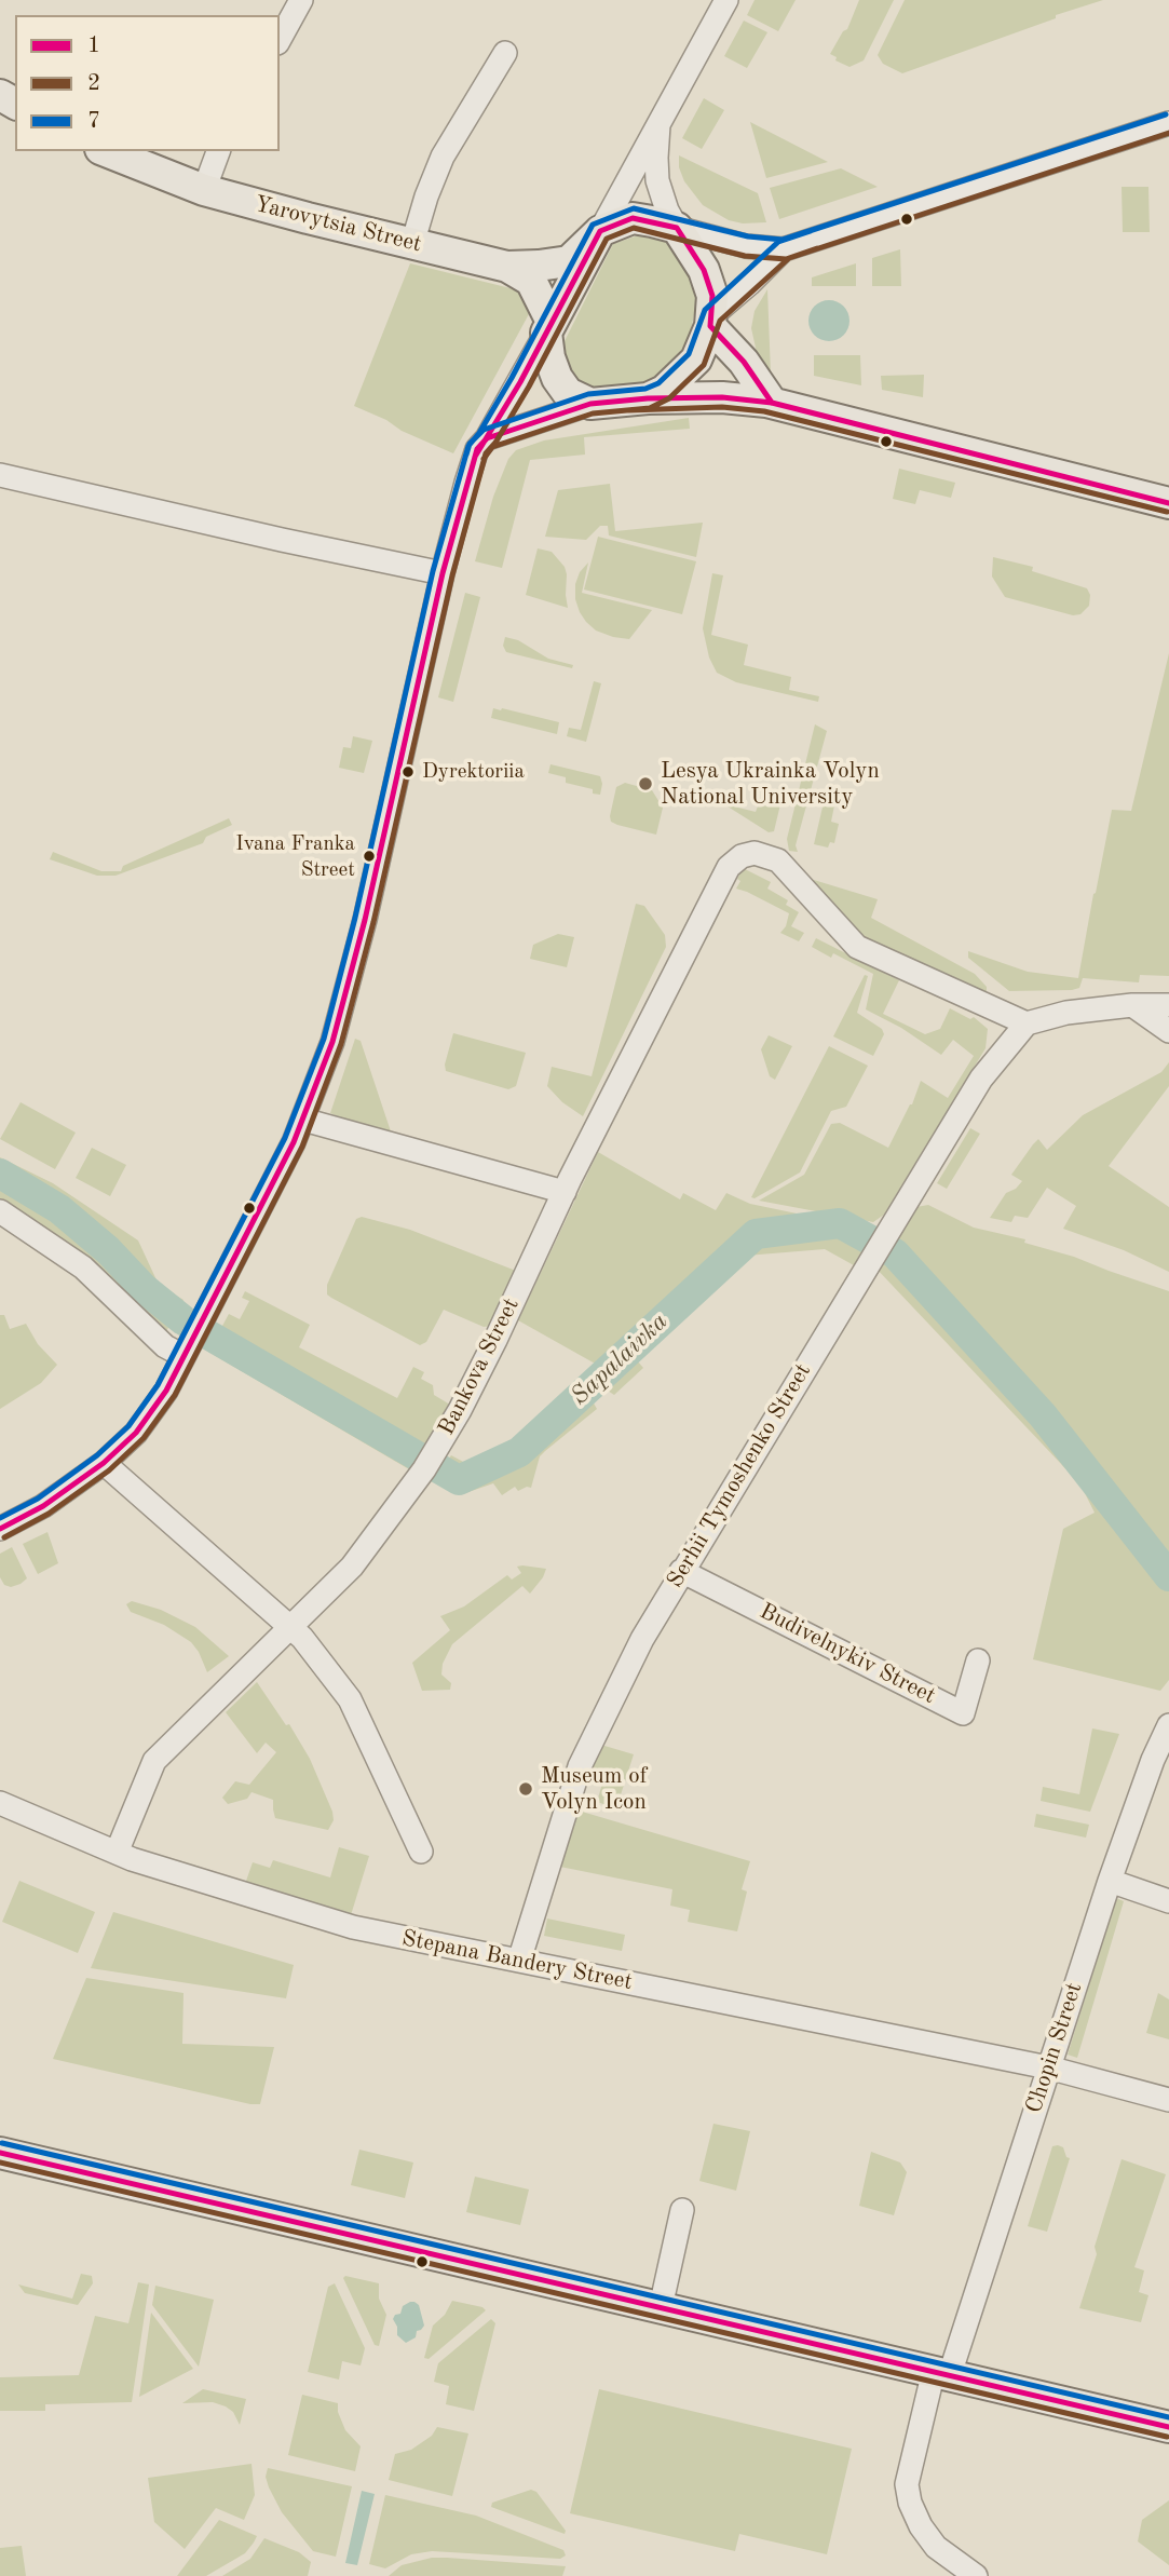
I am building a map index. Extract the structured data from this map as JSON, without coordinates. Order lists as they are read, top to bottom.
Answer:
{
  "streets": {
    "main road": ["Yarovytsia Street"],
    "street": [
      "Bankova Street",
      "Serhii Tymoshenko Street",
      "Budivelnykiv Street",
      "Stepana Bandery Street",
      "Chopin Street"
    ]
  },
  "crossings": [
    ["Bankova Street", "Serhii Tymoshenko Street"],
    ["Bankova Street", "Stepana Bandery Street"],
    ["Serhii Tymoshenko Street", "Budivelnykiv Street"],
    ["Serhii Tymoshenko Street", "Stepana Bandery Street"],
    ["Stepana Bandery Street", "Chopin Street"]
  ],
  "water": ["Sapalaivka"],
  "places": [
    "Dyrektoriia",
    "Lesya Ukrainka Volyn National University",
    "Ivana Franka Street",
    "Museum of Volyn Icon"
  ],
  "lines": ["transit line 7", "transit line 2", "transit line 1"],
  "legend": ["1", "2", "7"]
}
